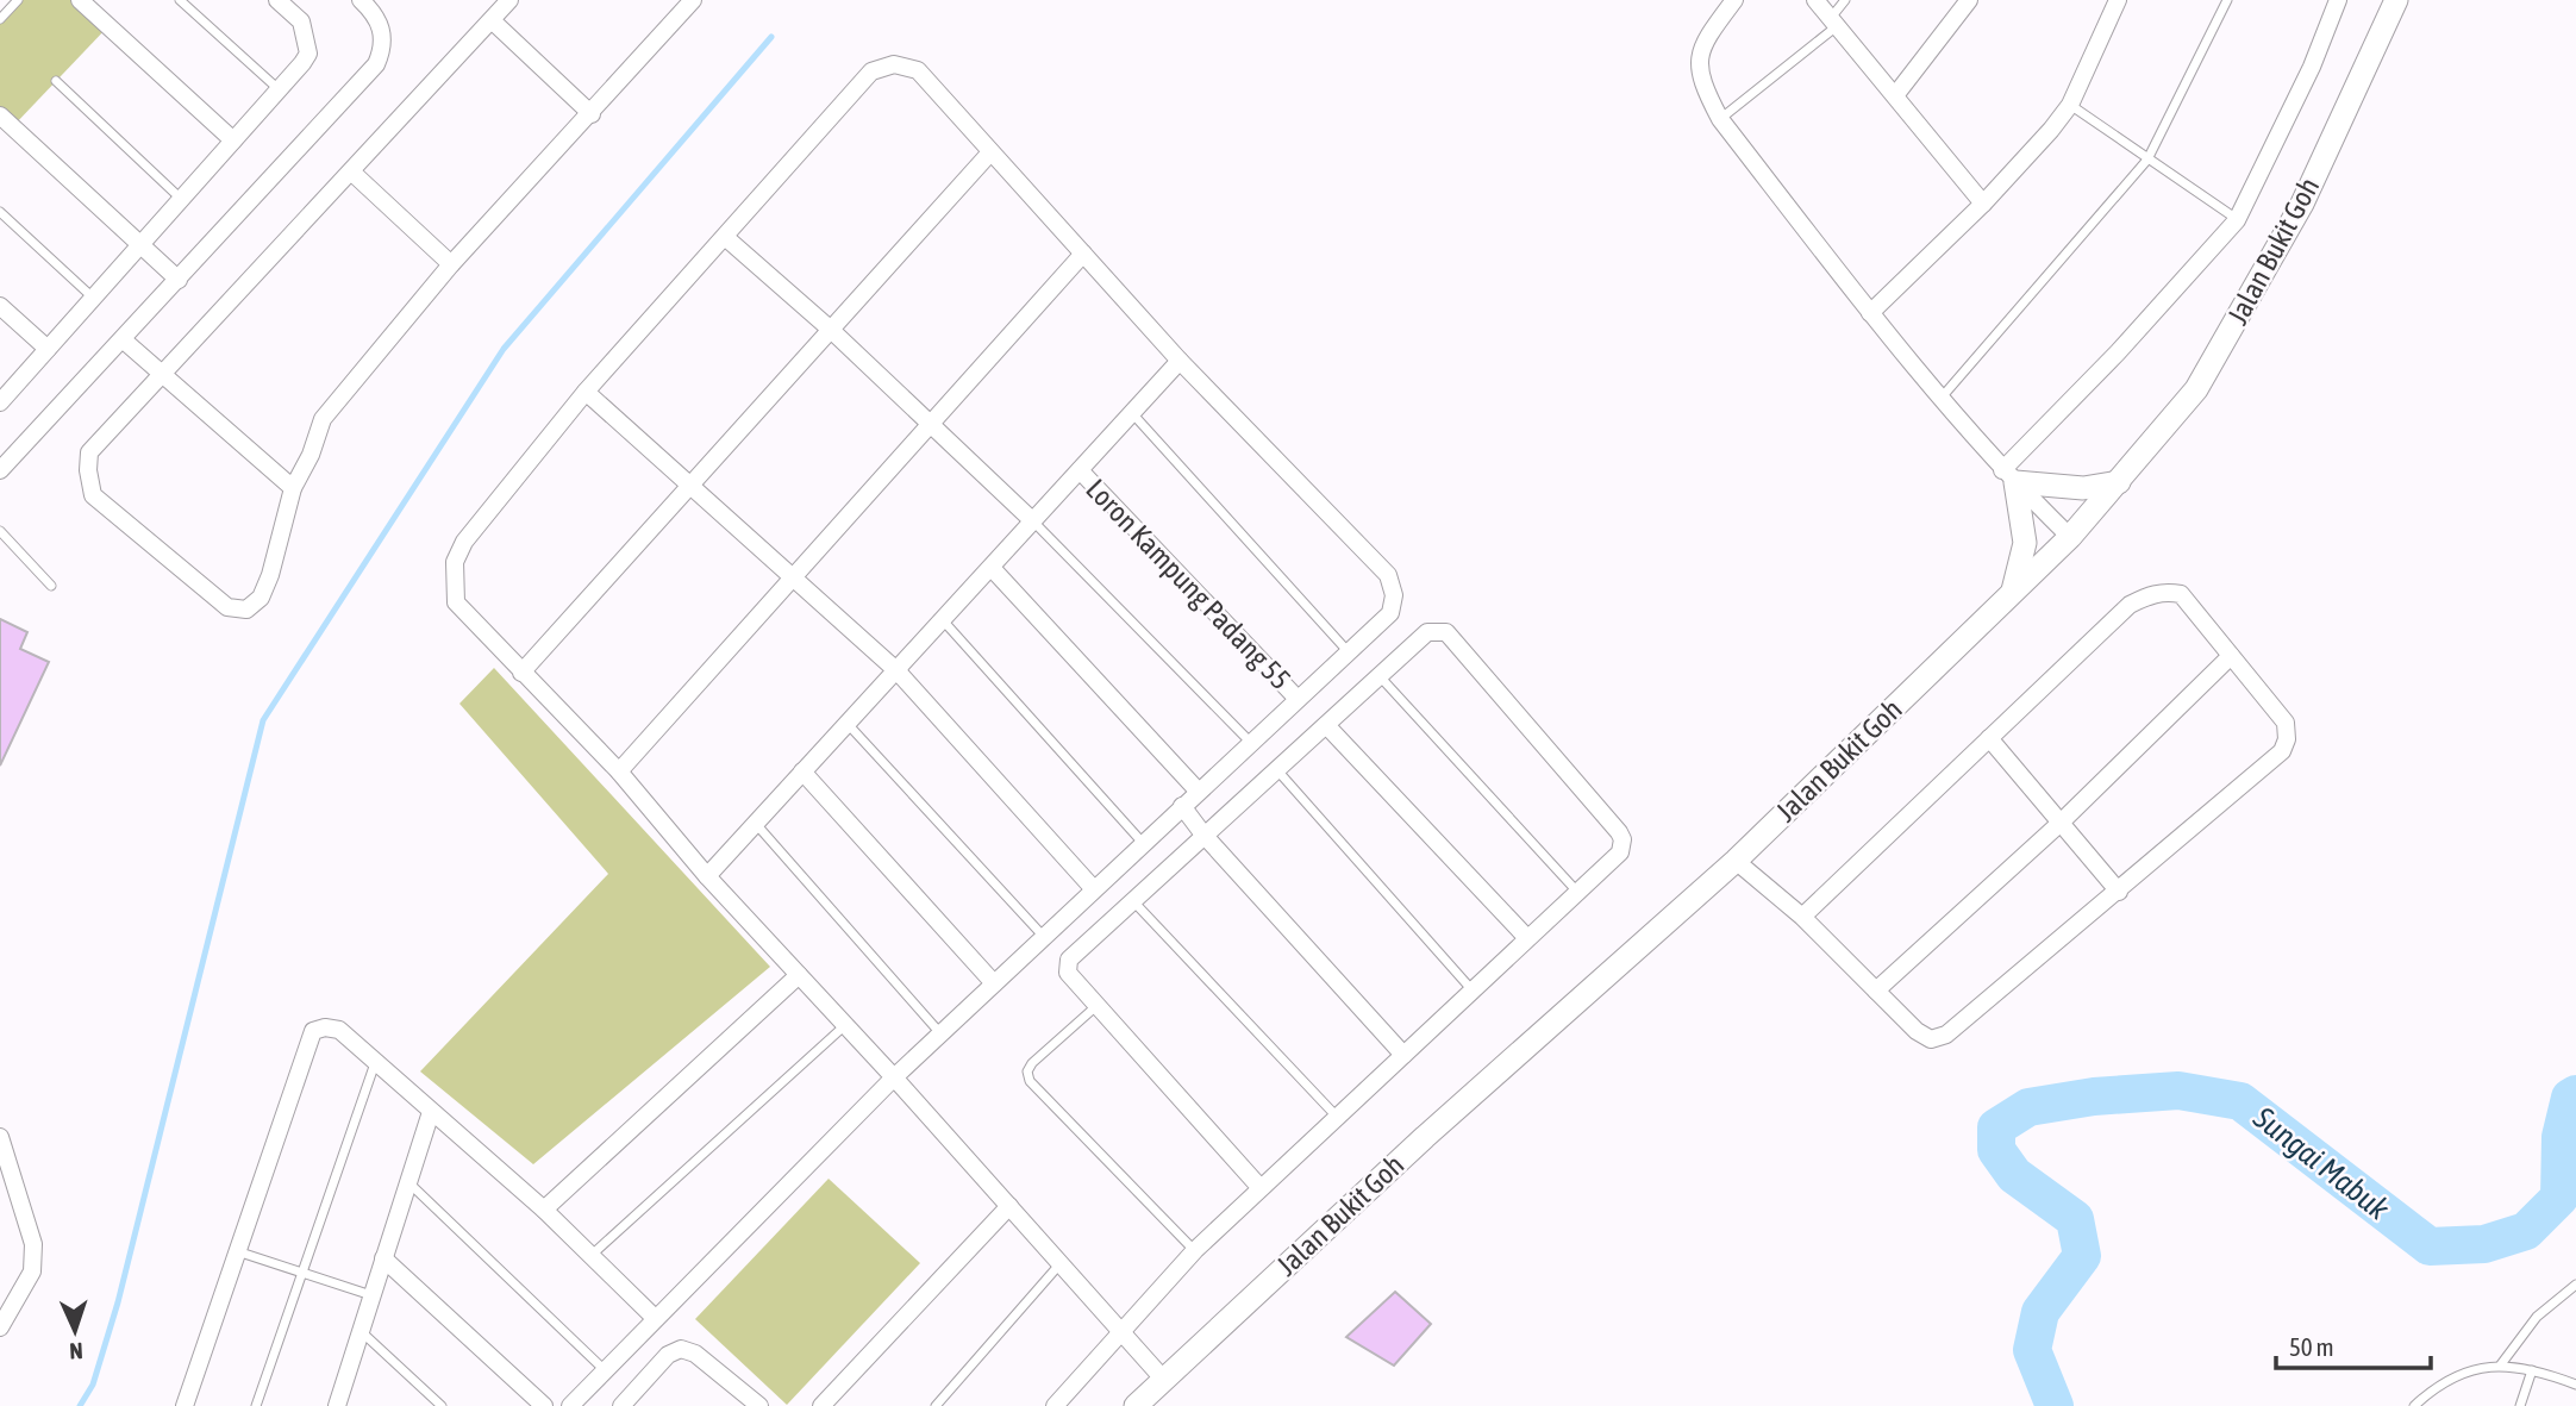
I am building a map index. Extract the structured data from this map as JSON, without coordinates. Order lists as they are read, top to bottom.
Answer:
{
  "streets": {
    "main road": ["Jalan Bukit Goh"],
    "street": ["Loron Kampung Padang 55"]
  },
  "water": ["Sungai Mabuk"],
  "scale_bar": "50 m",
  "north": "bottom"
}
